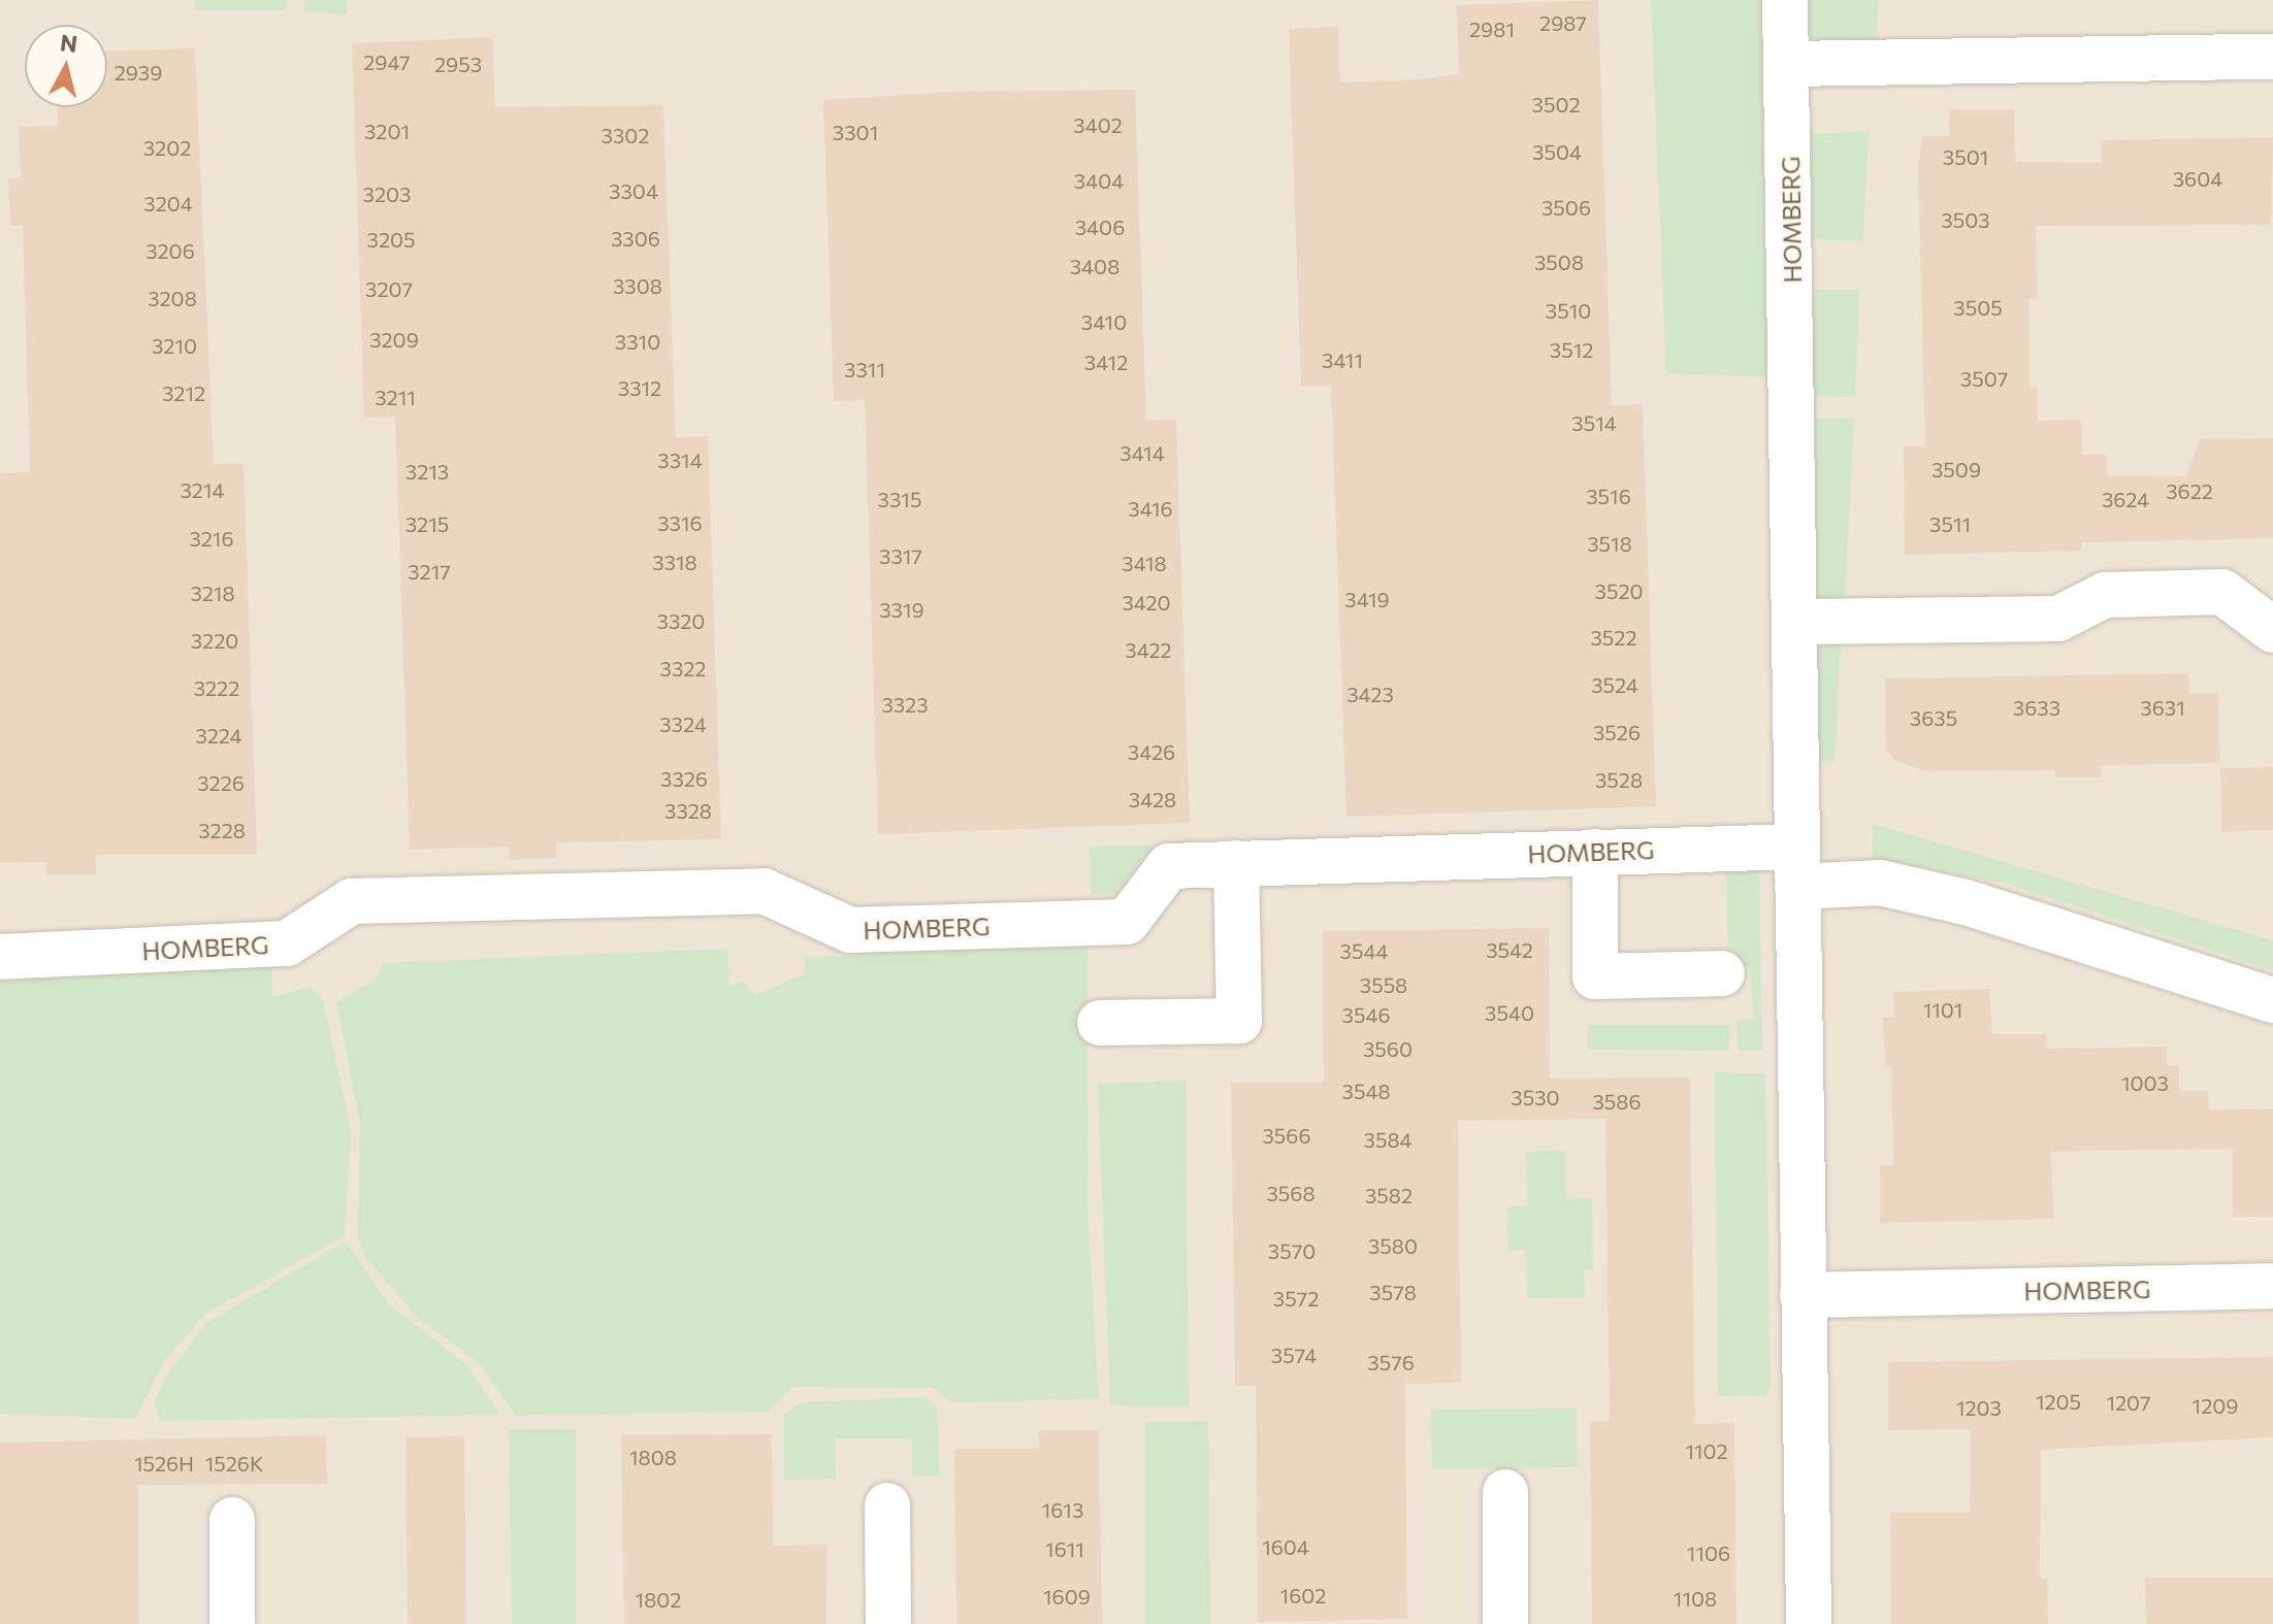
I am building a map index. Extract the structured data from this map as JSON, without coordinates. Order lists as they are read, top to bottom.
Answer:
{
  "streets": {
    "street": ["HOMBERG"]
  },
  "house_numbers": [
    "2987",
    "2981",
    "2947",
    "2953",
    "2939",
    "3502",
    "3402",
    "3201",
    "3301",
    "3302",
    "3202",
    "3504",
    "3501",
    "3604",
    "3404",
    "3304",
    "3203",
    "3204",
    "3506",
    "3503",
    "3406",
    "3306",
    "3205",
    "3206",
    "3508",
    "3408",
    "3308",
    "3207",
    "3208",
    "3505",
    "3510",
    "3410",
    "3209",
    "3310",
    "3210",
    "3512",
    "3411",
    "3412",
    "3311",
    "3507",
    "3312",
    "3212",
    "3211",
    "3514",
    "3414",
    "3314",
    "3509",
    "3213",
    "3214",
    "3622",
    "3516",
    "3315",
    "3624",
    "3416",
    "3316",
    "3215",
    "3511",
    "3216",
    "3518",
    "3317",
    "3318",
    "3418",
    "3217",
    "3520",
    "3218",
    "3419",
    "3420",
    "3319",
    "3320",
    "3522",
    "3220",
    "3422",
    "3322",
    "3524",
    "3222",
    "3423",
    "3323",
    "3633",
    "3631",
    "3635",
    "3324",
    "3526",
    "3224",
    "3426",
    "3326",
    "3528",
    "3226",
    "3428",
    "3328",
    "3228",
    "3542",
    "3544",
    "3558",
    "1101",
    "3540",
    "3546",
    "3560",
    "1003",
    "3548",
    "3530",
    "3586",
    "3566",
    "3584",
    "3568",
    "3582",
    "3580",
    "3570",
    "3578",
    "3572",
    "3574",
    "3576",
    "1205",
    "1207",
    "1209",
    "1203",
    "1102",
    "1808",
    "1526H",
    "1526K",
    "1613",
    "1604",
    "1611",
    "1106",
    "1602",
    "1609",
    "1108",
    "1802"
  ],
  "north": "top"
}
